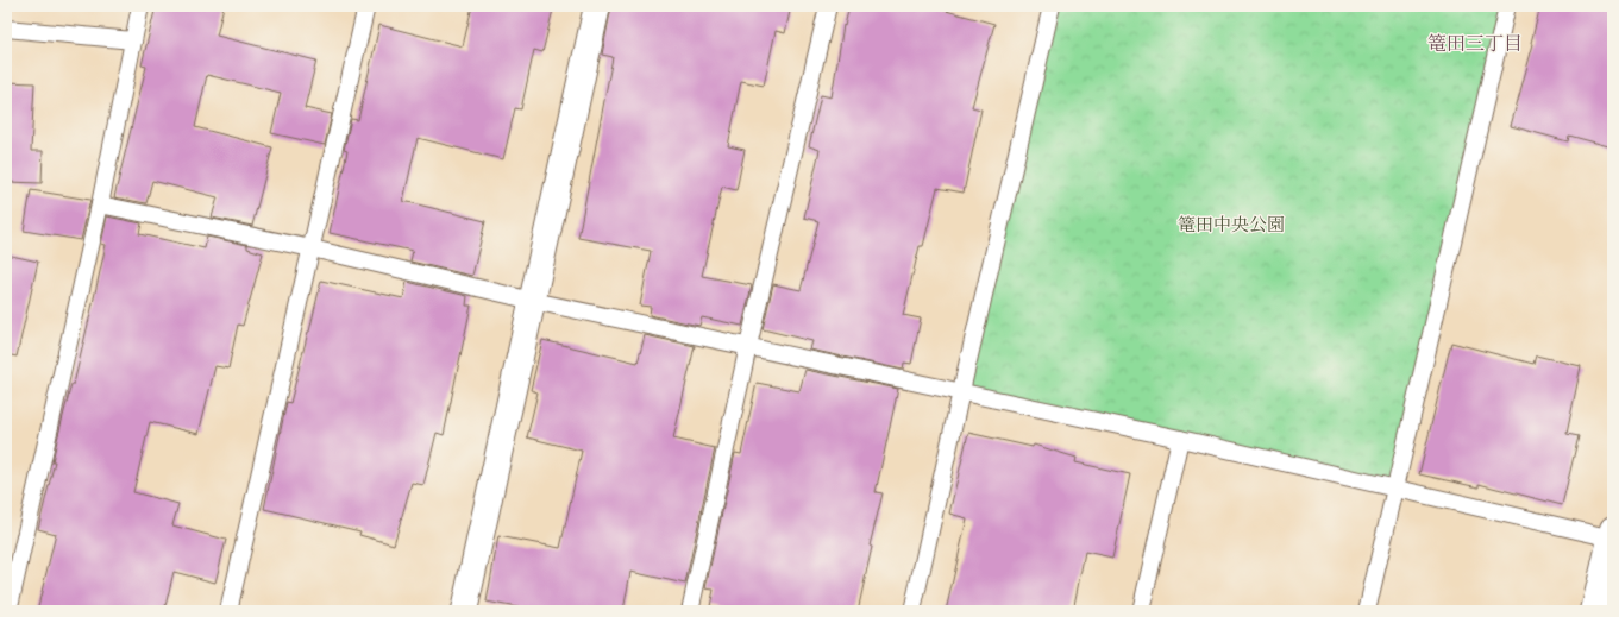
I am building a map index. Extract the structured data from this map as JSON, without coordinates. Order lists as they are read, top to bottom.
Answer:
{
  "districts": ["篭田三丁目"],
  "parks": ["篭田中央公園"]
}
